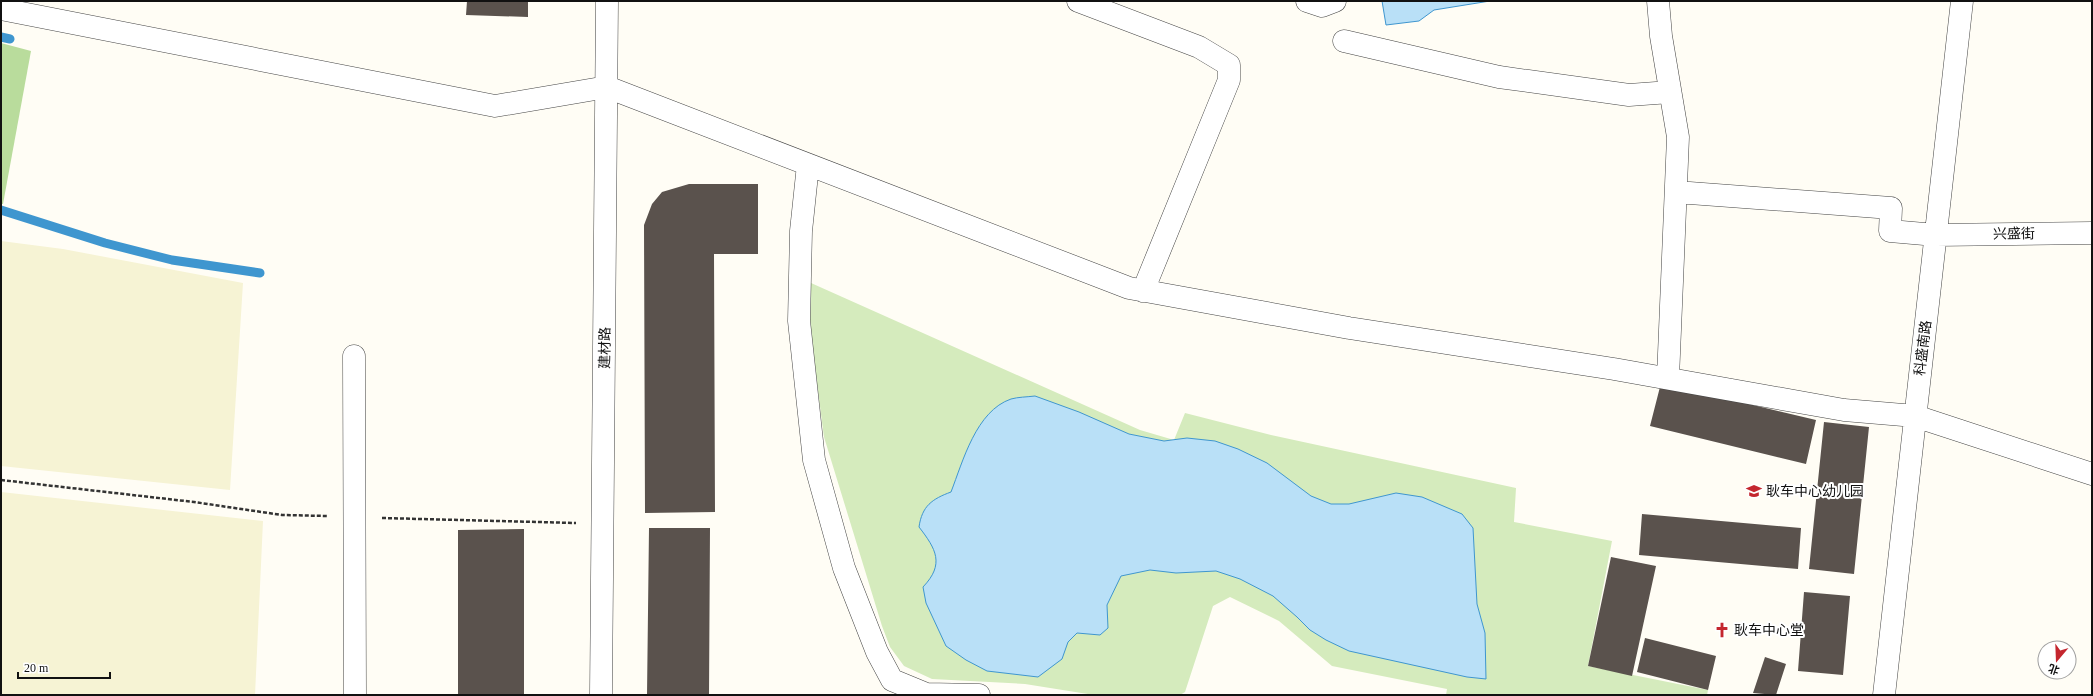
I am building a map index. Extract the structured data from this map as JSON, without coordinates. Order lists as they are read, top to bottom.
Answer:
{
  "streets": {
    "street": ["兴盛街", "建材路", "科盛南路"]
  },
  "crossings": [
    ["兴盛街", "科盛南路"]
  ],
  "places": {
    "school or university": ["耿车中心幼儿园"],
    "church": ["耿车中心堂"]
  },
  "scale_bar": "20 m",
  "north": "bottom"
}
